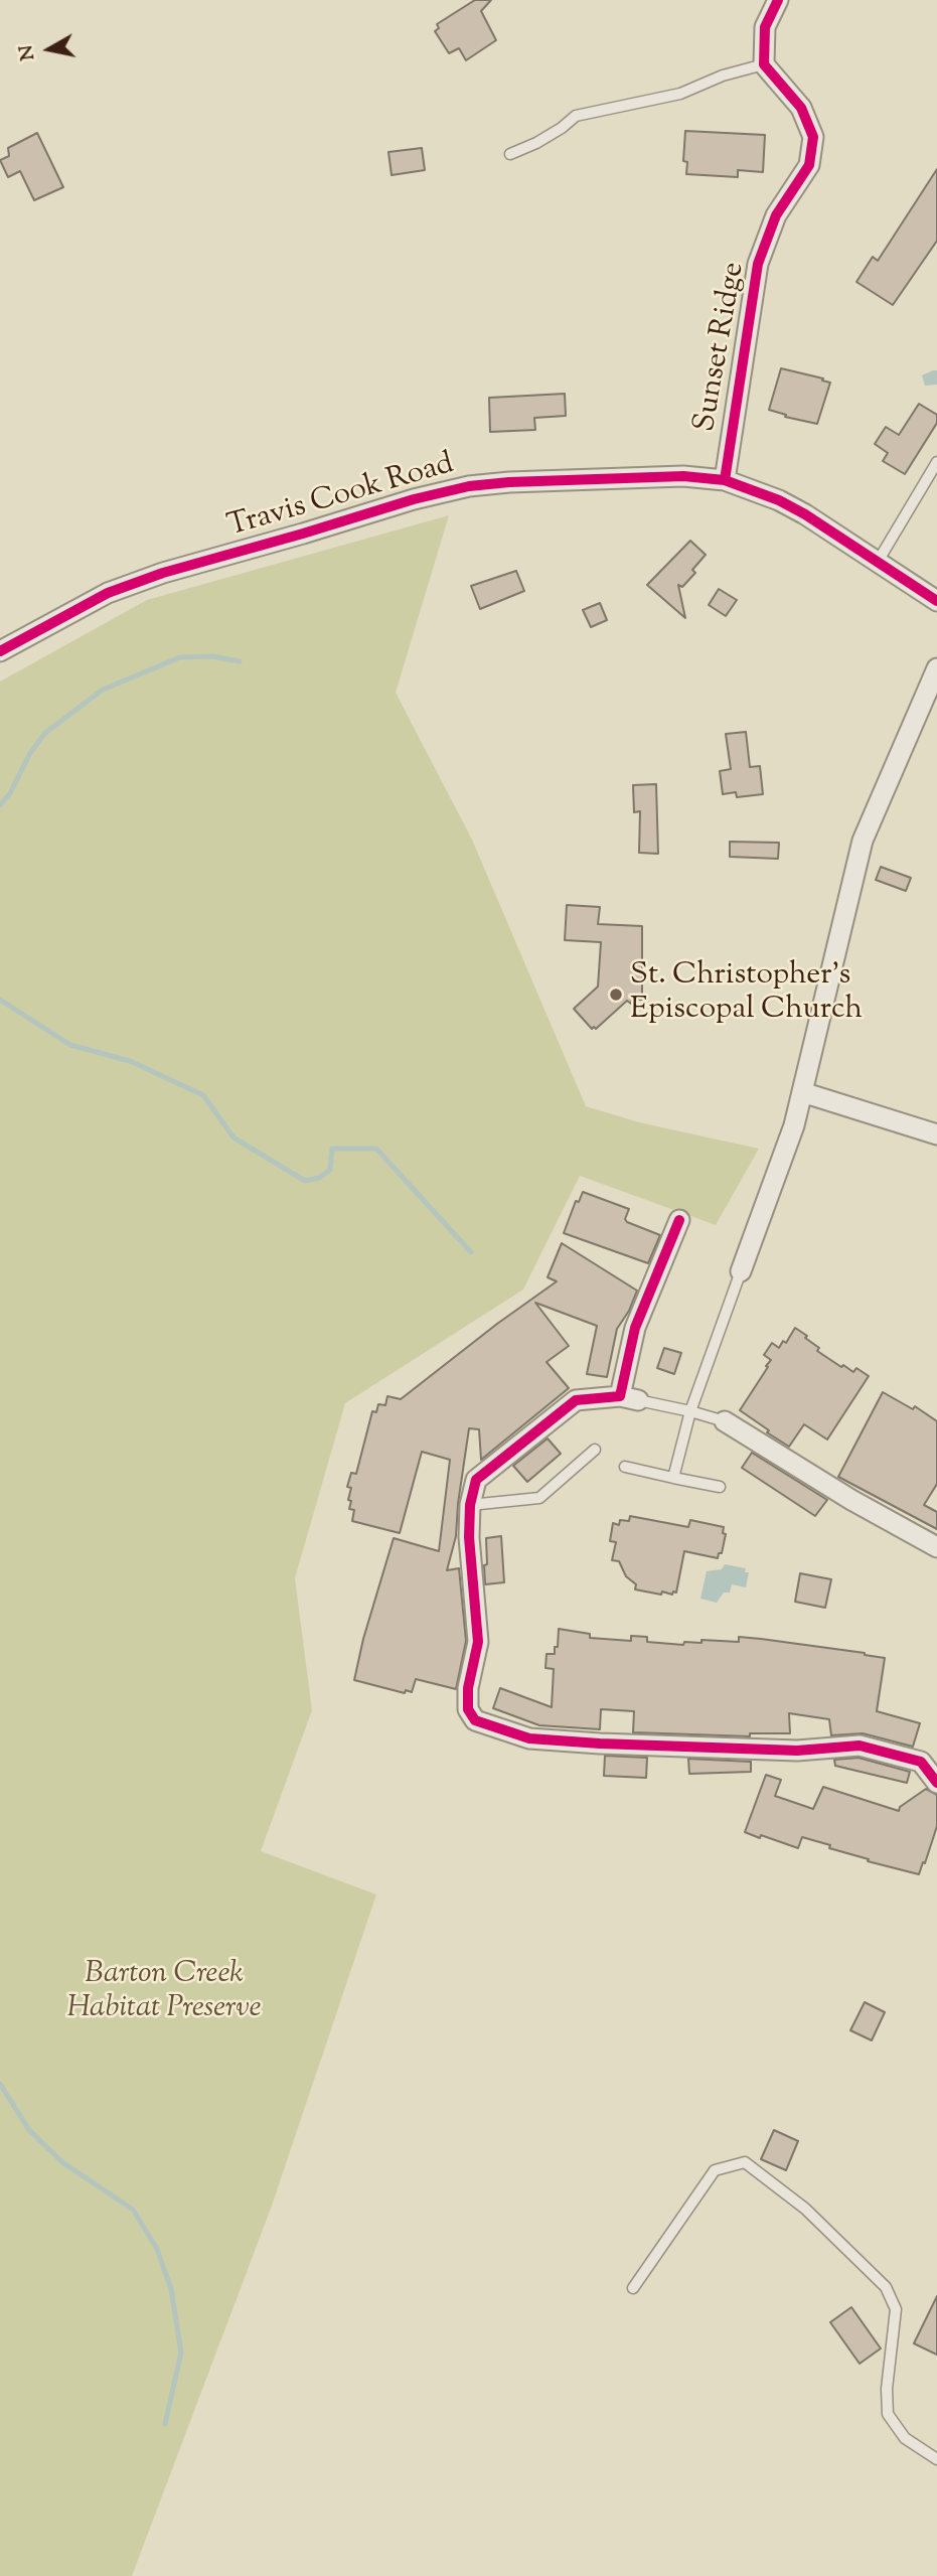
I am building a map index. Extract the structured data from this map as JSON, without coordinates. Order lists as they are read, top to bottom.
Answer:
{
  "streets": {
    "street": ["Sunset Ridge", "Travis Cook Road"]
  },
  "crossings": [
    ["Sunset Ridge", "Travis Cook Road"]
  ],
  "parks": ["Barton Creek Habitat Preserve"],
  "places": ["St. Christopher’s Episcopal Church"],
  "north": "left"
}
